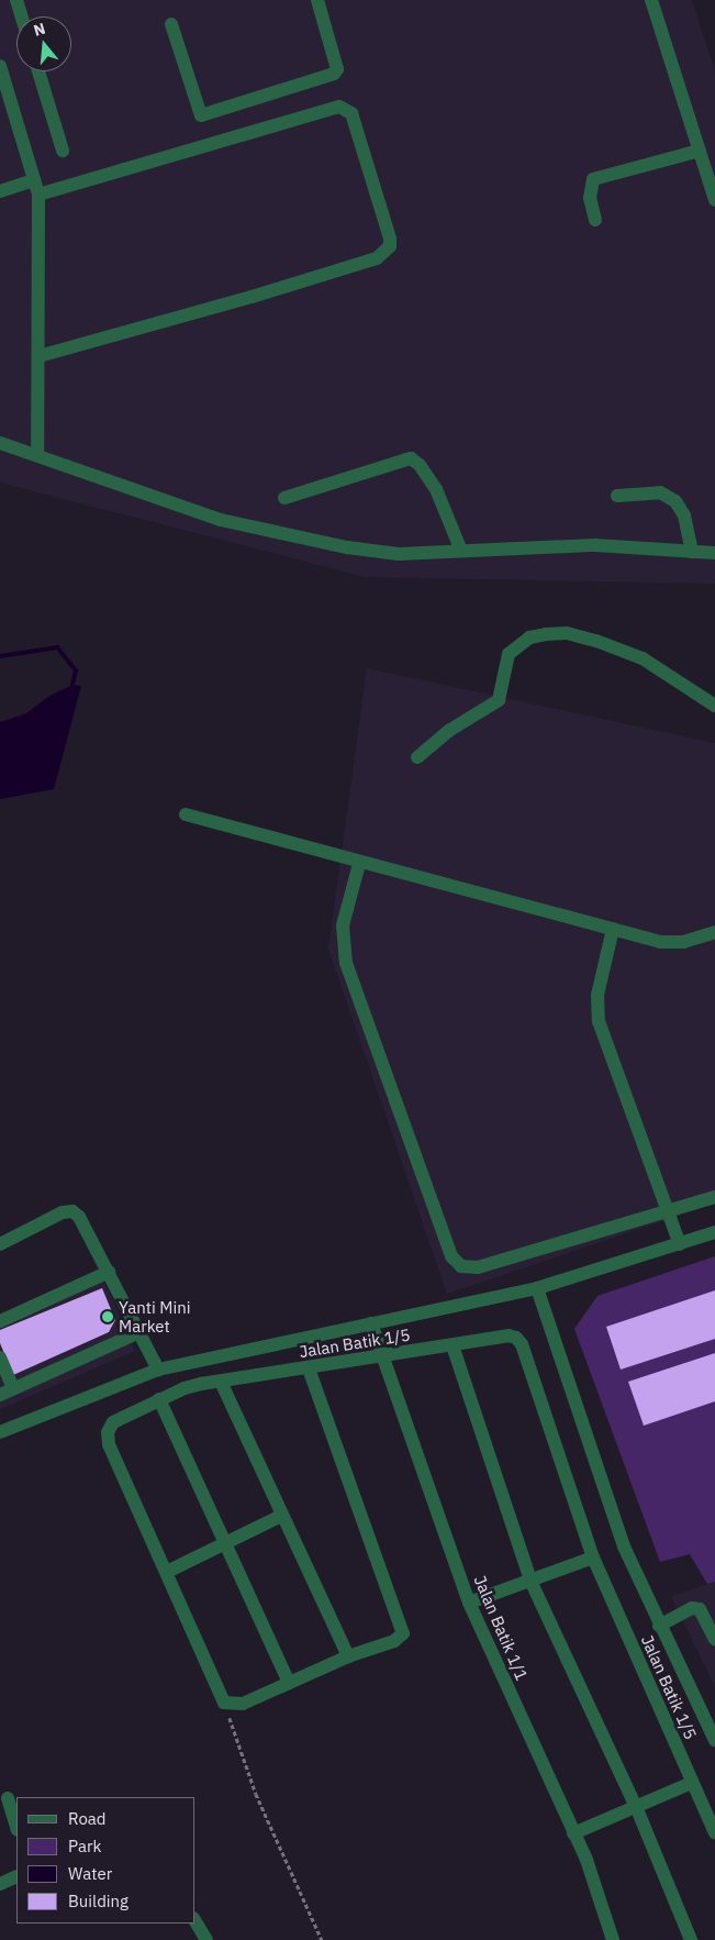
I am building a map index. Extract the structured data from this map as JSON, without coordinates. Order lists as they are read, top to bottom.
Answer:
{
  "streets": {
    "street": ["Jalan Batik 1/5", "Jalan Batik 1/1"]
  },
  "crossings": [
    ["Jalan Batik 1/5", "Jalan Batik 1/1"]
  ],
  "places": ["Yanti Mini Market"],
  "legend": [
    "Road",
    "Park",
    "Water",
    "Building"
  ],
  "north": "top"
}
